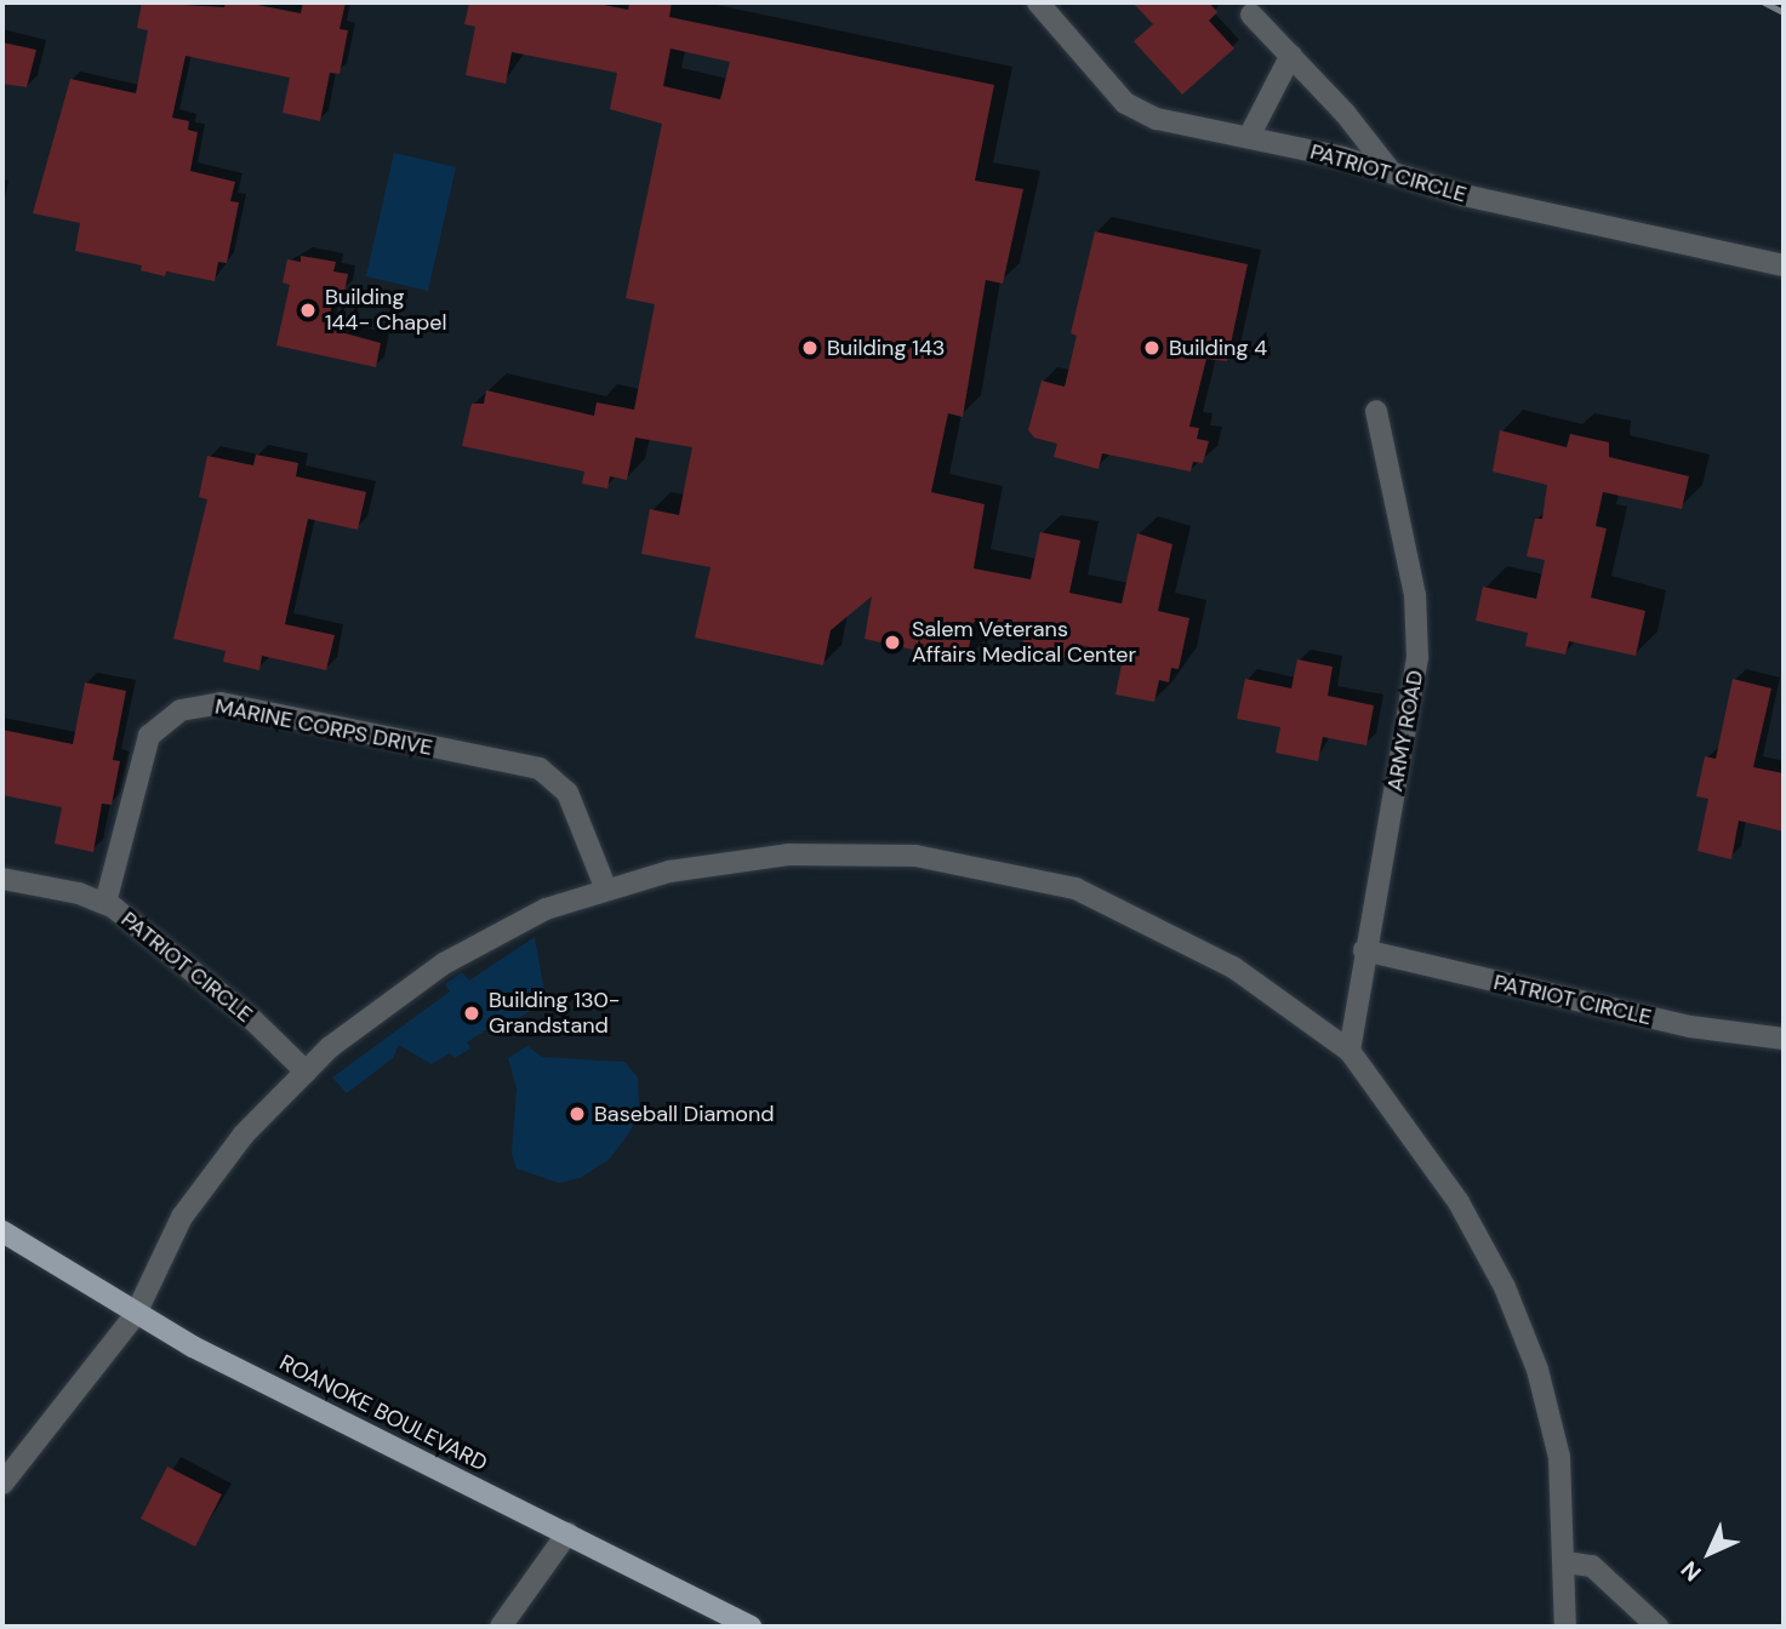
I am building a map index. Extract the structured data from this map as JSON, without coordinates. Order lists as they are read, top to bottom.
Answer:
{
  "streets": {
    "main road": ["ROANOKE BOULEVARD"],
    "street": ["PATRIOT CIRCLE", "MARINE CORPS DRIVE", "ARMY ROAD"]
  },
  "crossings": [
    ["PATRIOT CIRCLE", "MARINE CORPS DRIVE"],
    ["PATRIOT CIRCLE", "ARMY ROAD"]
  ],
  "places": [
    "Building 144- Chapel",
    "Building 143",
    "Building 4",
    "Salem Veterans Affairs Medical Center",
    "Building 130- Grandstand",
    "Baseball Diamond"
  ],
  "north": "bottom left"
}
